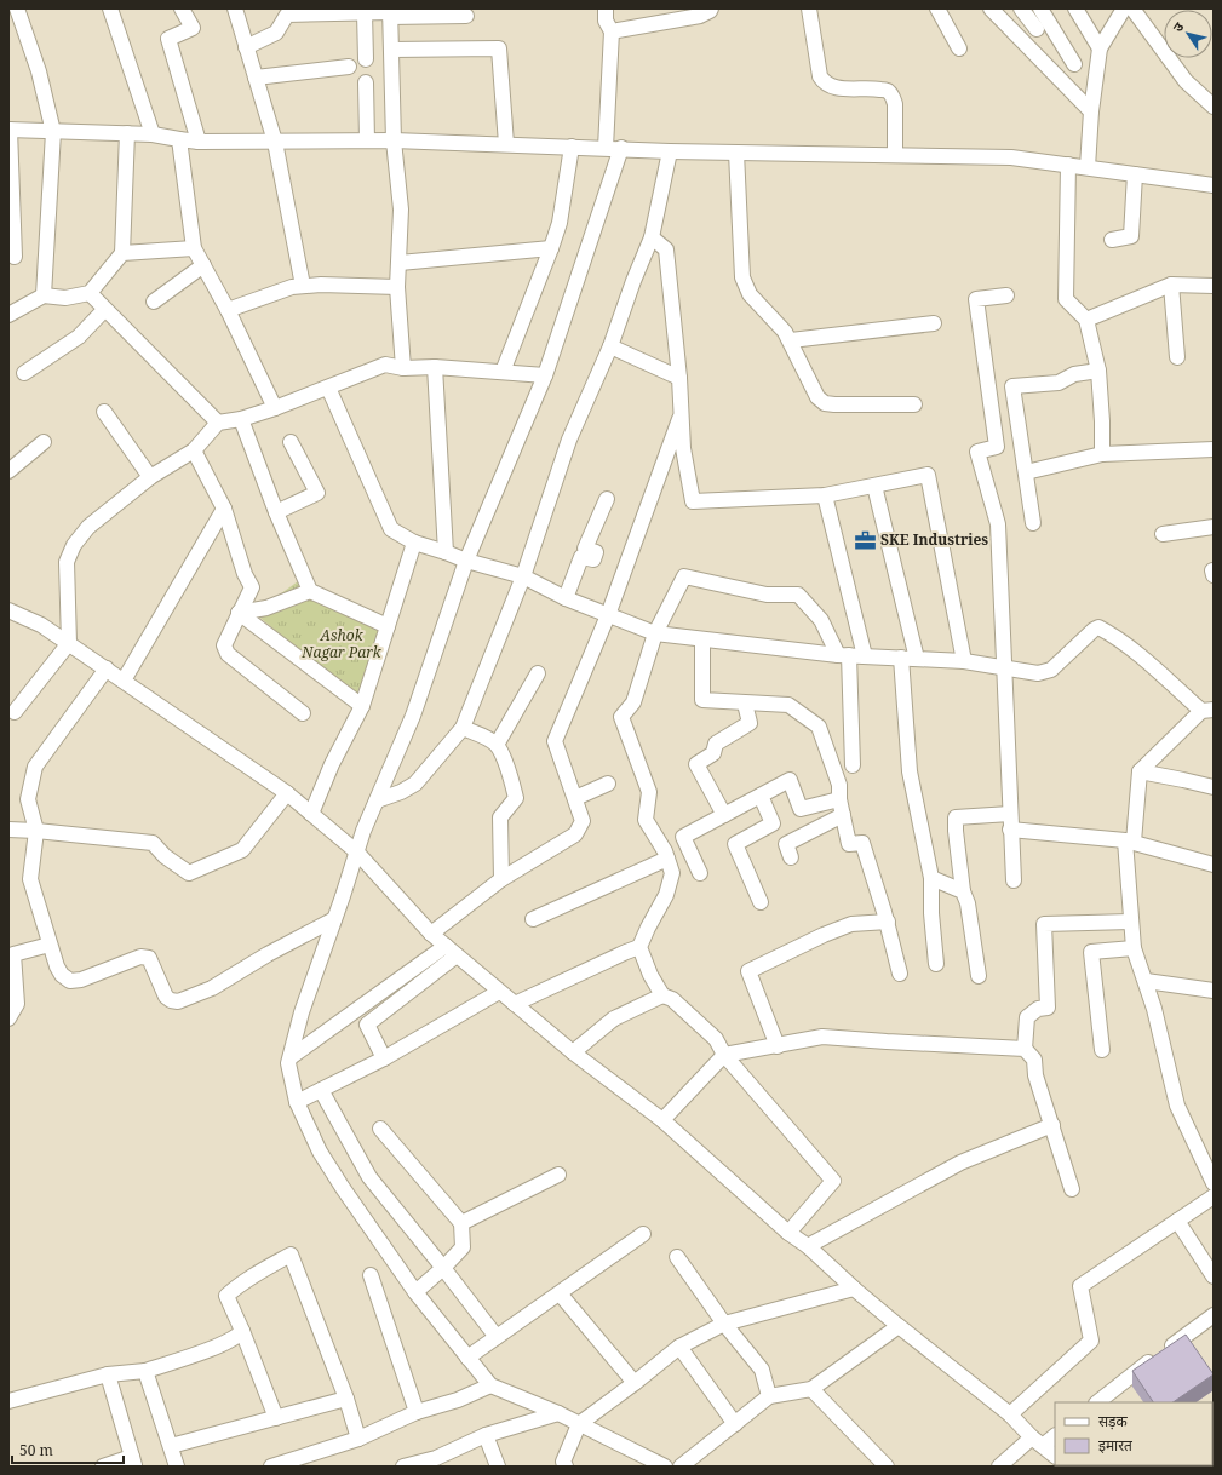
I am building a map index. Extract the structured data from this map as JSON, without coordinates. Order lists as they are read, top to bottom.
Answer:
{
  "parks": ["Ashok Nagar Park"],
  "places": {
    "office": ["SKE Industries"]
  },
  "legend": ["सड़क", "इमारत"],
  "scale_bar": "50 m",
  "north": "top left"
}
